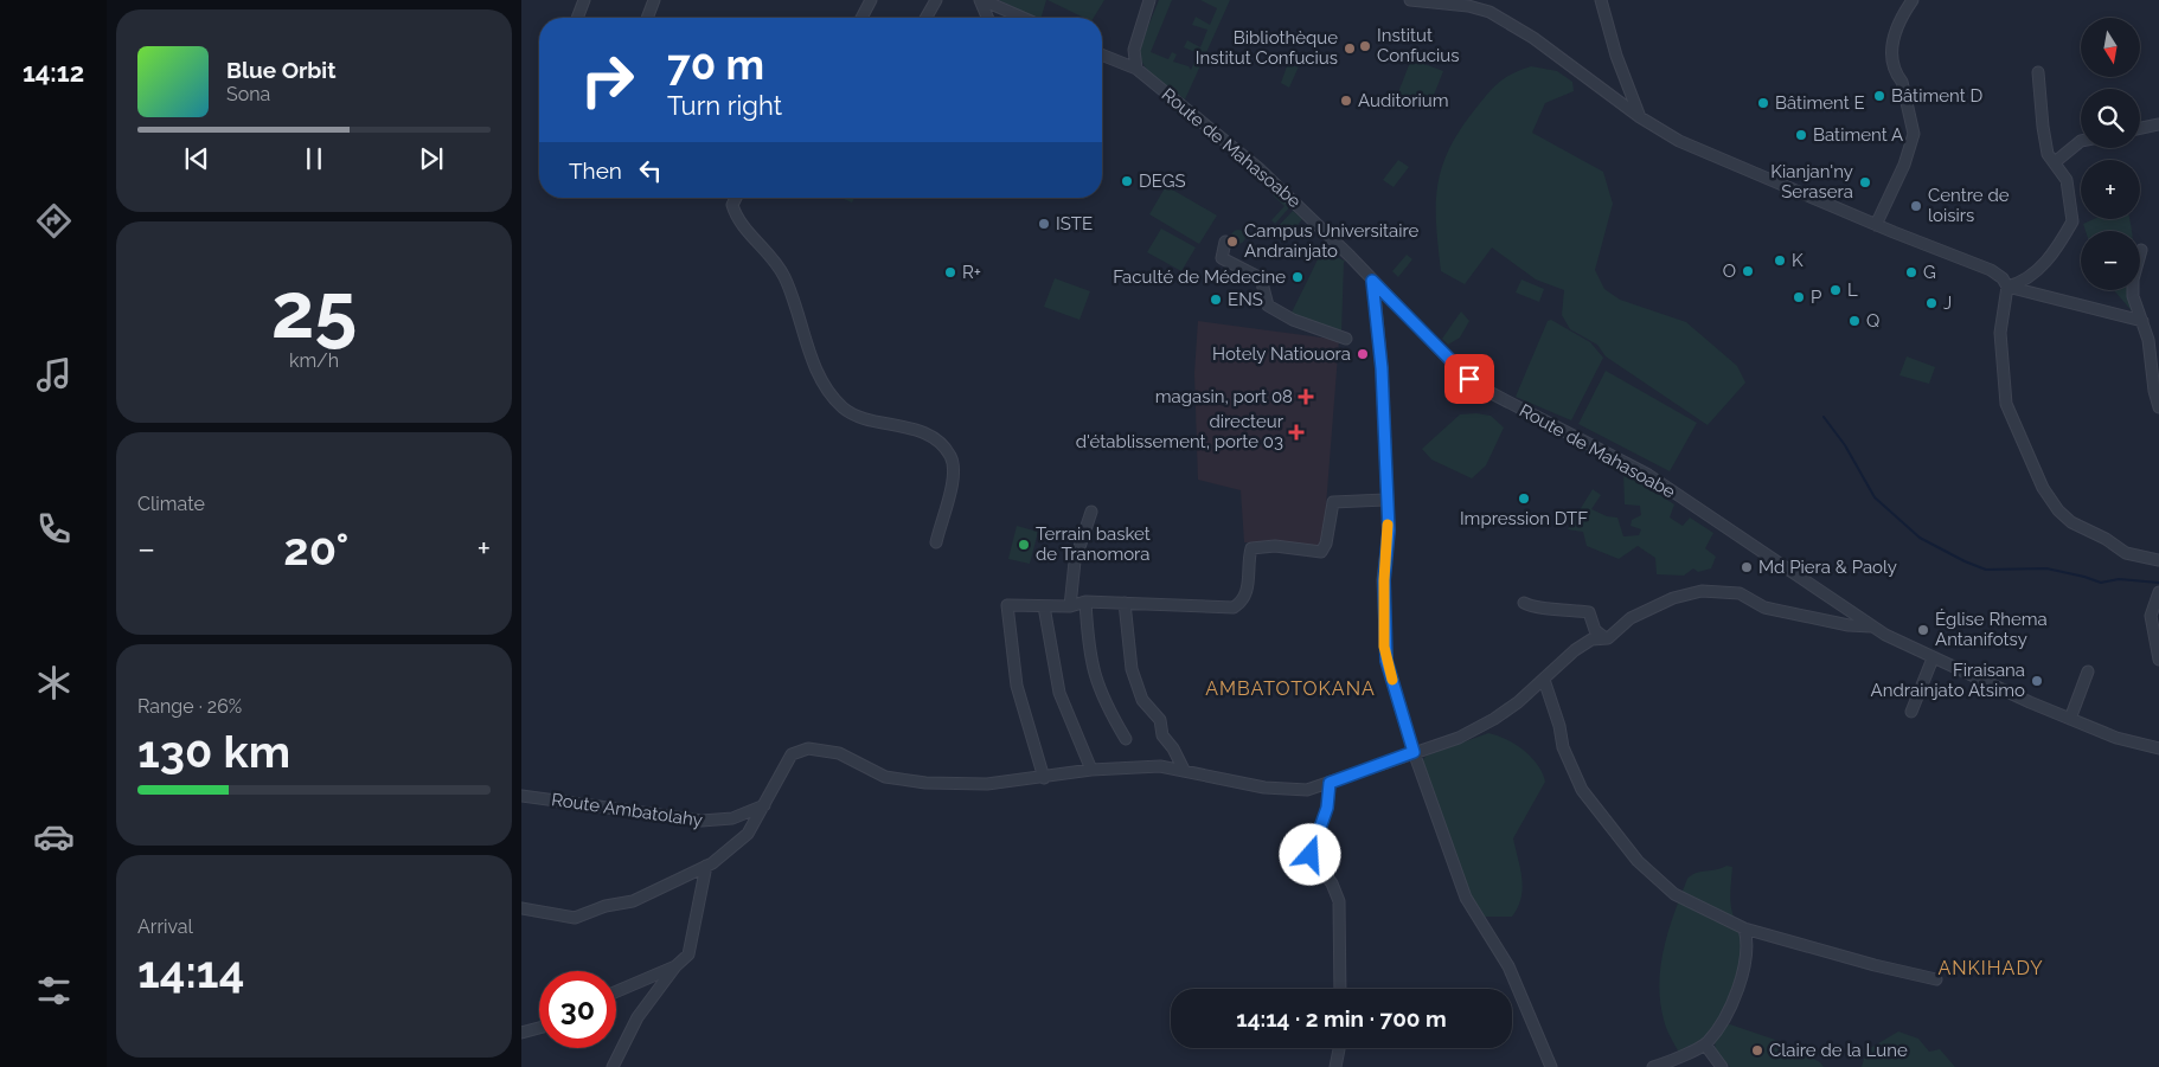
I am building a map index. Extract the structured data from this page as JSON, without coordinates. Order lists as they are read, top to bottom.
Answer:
{
  "streets": {
    "street": ["Route de Mahasoabe", "Route Ambatolahy"]
  },
  "districts": ["AMBATOTOKANA", "ANKIHADY"],
  "places": {
    "other": [
      "Institut Confucius",
      "Bibliothèque Institut Confucius",
      "Bâtiment D",
      "Auditorium",
      "Bâtiment E",
      "Batiment A",
      "DEGS",
      "Kianjan'ny Serasera",
      "Centre de loisirs",
      "ISTE",
      "Campus Universitaire Andrainjato",
      "K",
      "O",
      "R+",
      "G",
      "Faculté de Médecine",
      "L",
      "P",
      "ENS",
      "J",
      "Q",
      "Hotely Natiouora",
      "Impression DTF",
      "Terrain basket de Tranomora",
      "Md Piera & Paoly",
      "Église Rhema Antanifotsy",
      "Firaisana Andrainjato Atsimo",
      "Claire de la Lune"
    ],
    "health": ["magasin, port 08", "directeur d'établissement, porte 03"]
  },
  "north": "bottom",
  "page": {
    "tabs": "14:12",
    "map_buttons": ["+", "−"],
    "turn": ["70 m", "Turn right"],
    "song": ["Blue Orbit", "Sona"],
    "then": "Then",
    "tile": [
      ["25", "km/h"],
      "Climate",
      ["Range · 26%", "130 km"],
      ["Arrival", "14:14"]
    ],
    "heat": ["−", "20°", "+"],
    "limit": "30",
    "trip": "14:14 · 2 min · 700 m"
  }
}
